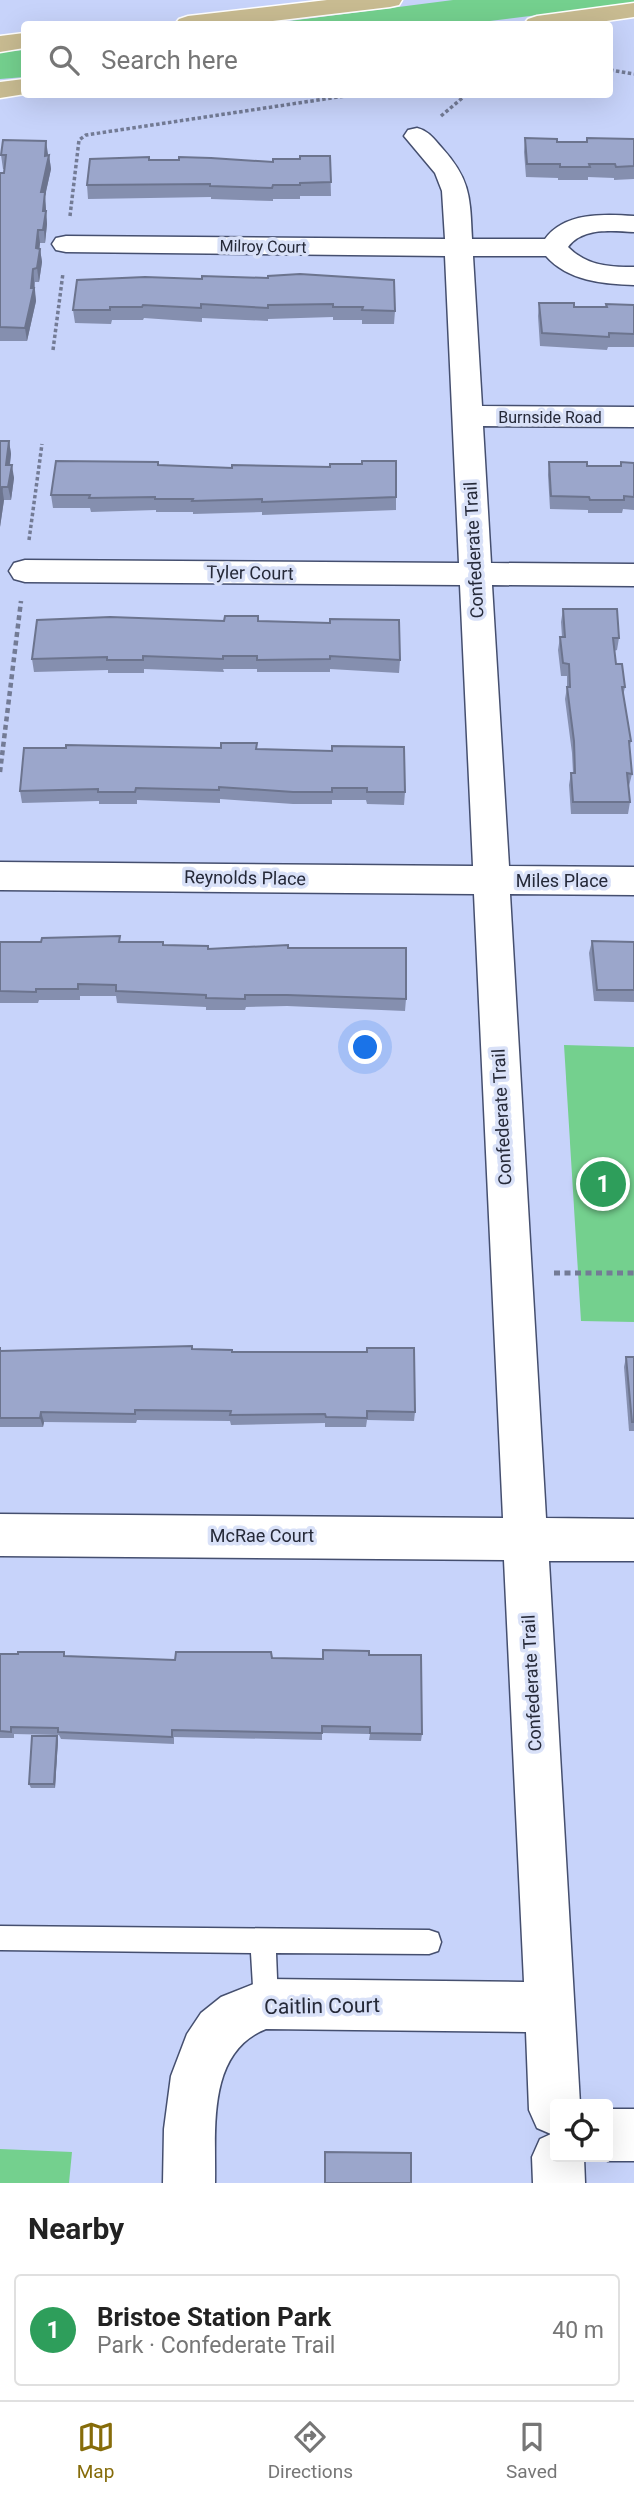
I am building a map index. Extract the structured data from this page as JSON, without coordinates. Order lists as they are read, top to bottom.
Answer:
{
  "streets": {
    "street": [
      "Milroy Court",
      "Burnside Road",
      "Confederate Trail",
      "Tyler Court",
      "Reynolds Place",
      "Miles Place",
      "McRae Court",
      "Caitlin Court"
    ]
  },
  "crossings": [
    ["Milroy Court", "Confederate Trail"],
    ["Burnside Road", "Confederate Trail"],
    ["Confederate Trail", "Tyler Court"],
    ["Confederate Trail", "Reynolds Place"],
    ["Confederate Trail", "Miles Place"],
    ["Confederate Trail", "McRae Court"],
    ["Confederate Trail", "Caitlin Court"],
    ["Reynolds Place", "Miles Place"]
  ],
  "page": {
    "search": "Search here",
    "pins": "1",
    "heading": "Nearby",
    "list": [
      {
        "mark": "1",
        "name": "Bristoe Station Park",
        "note": "Park · Confederate Trail",
        "value": "40 m"
      }
    ],
    "nav": ["Map", "Directions", "Saved"]
  }
}
